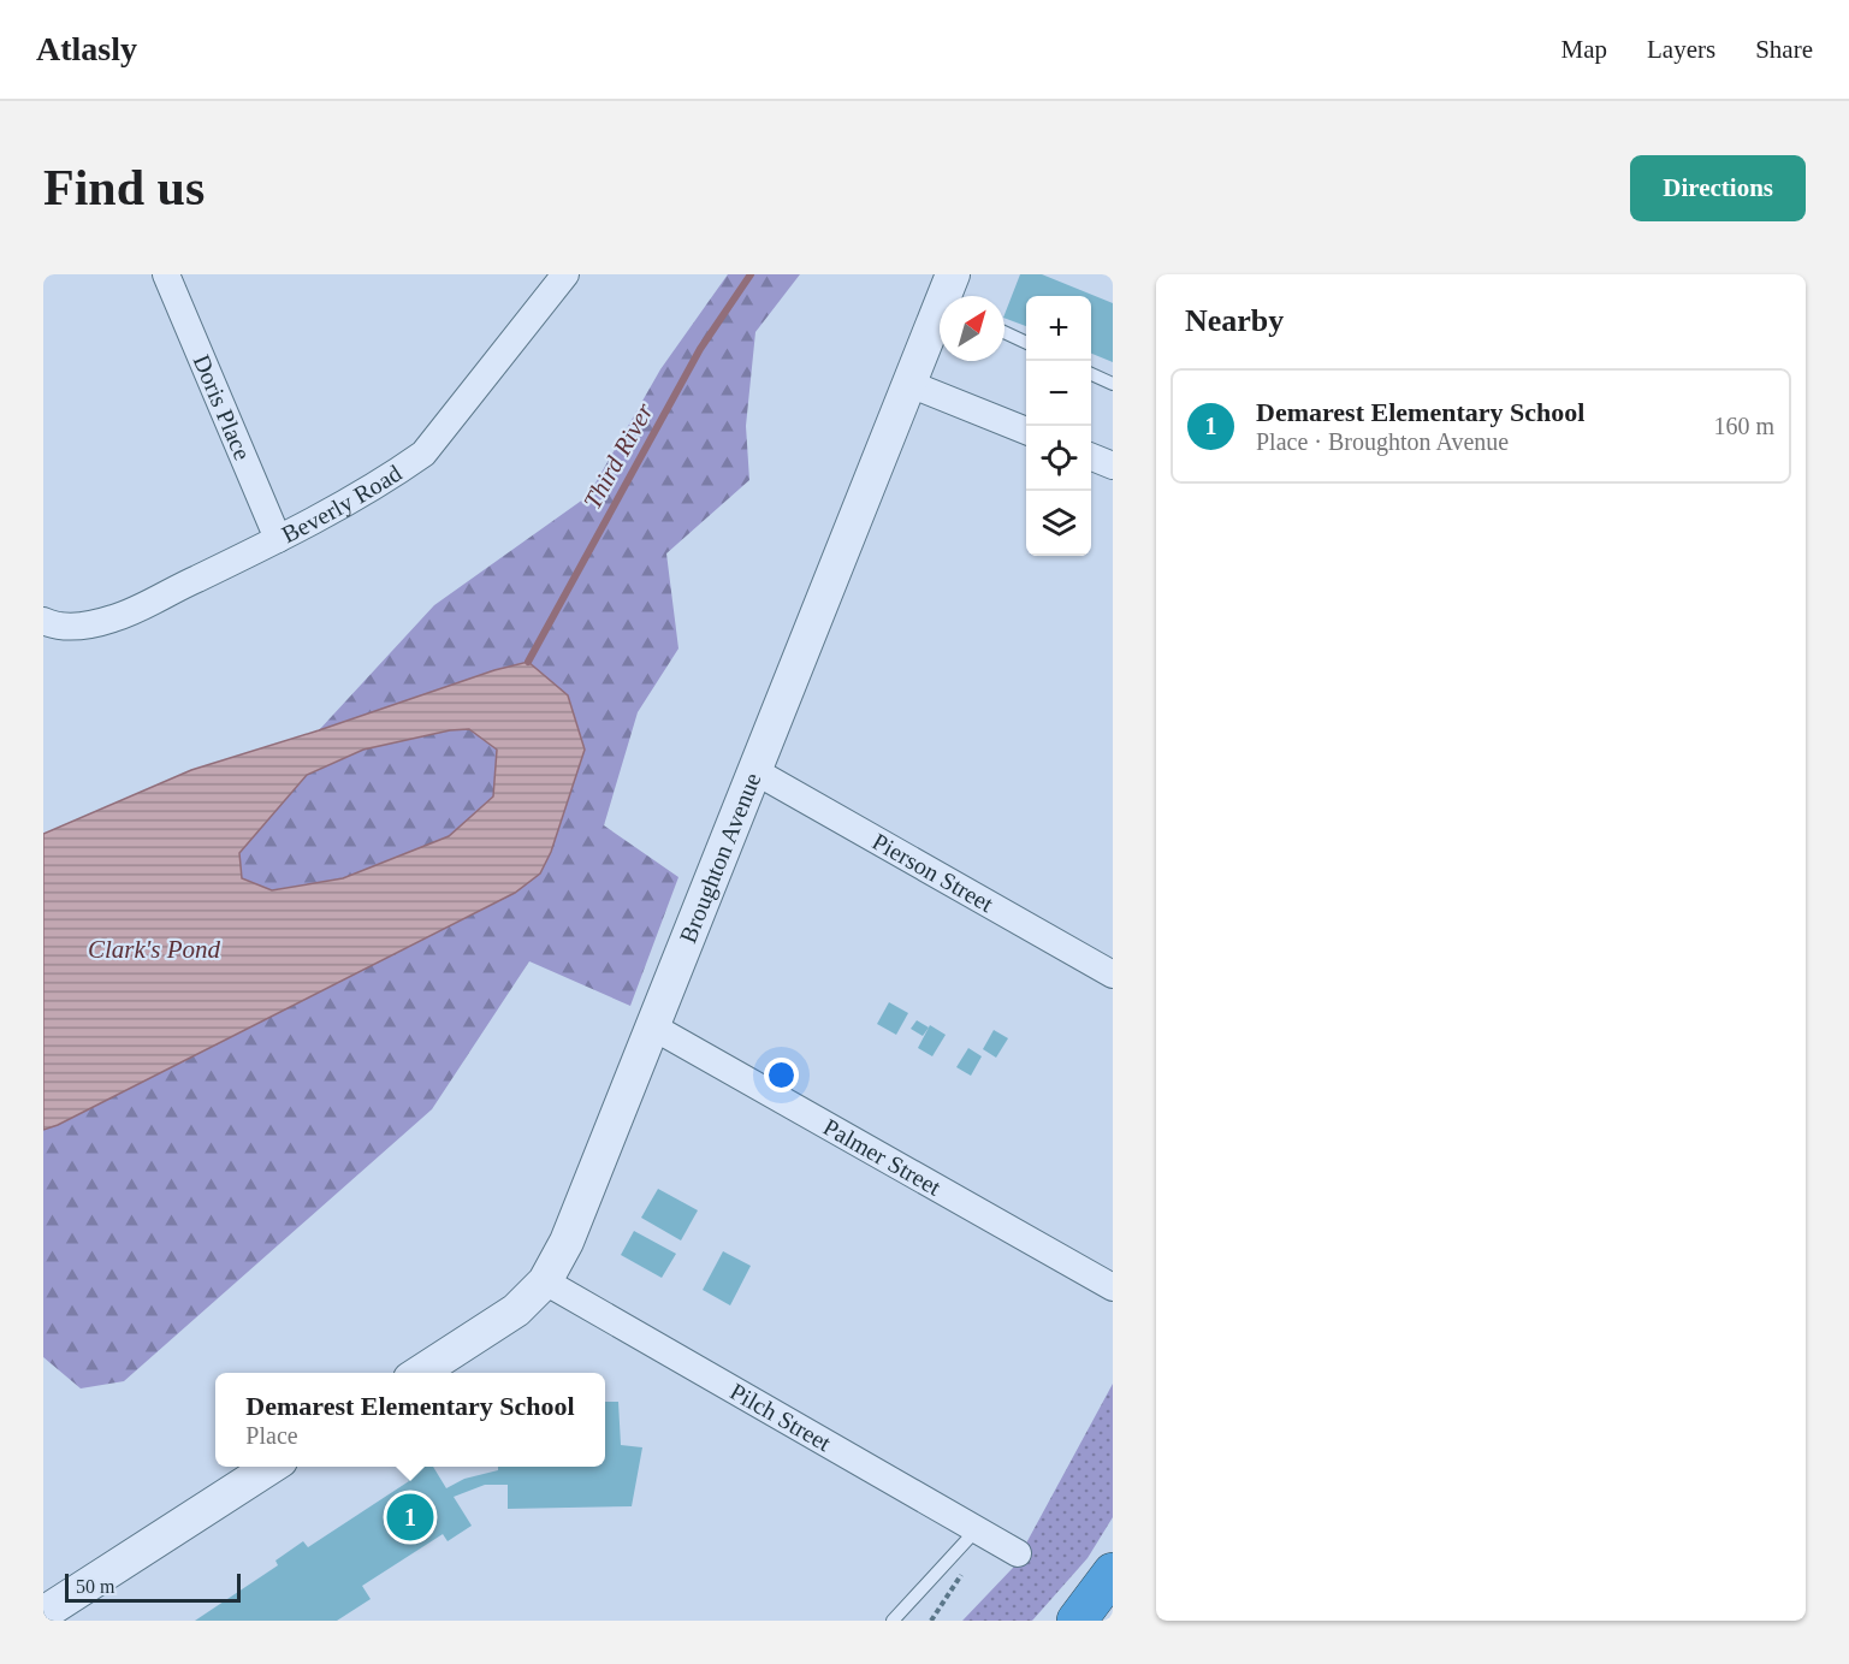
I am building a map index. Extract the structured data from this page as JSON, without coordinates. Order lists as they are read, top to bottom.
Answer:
{
  "streets": {
    "street": [
      "Doris Place",
      "Beverly Road",
      "Broughton Avenue",
      "Pierson Street",
      "Palmer Street",
      "Pilch Street"
    ]
  },
  "crossings": [
    ["Doris Place", "Beverly Road"],
    ["Broughton Avenue", "Pierson Street"],
    ["Broughton Avenue", "Palmer Street"],
    ["Broughton Avenue", "Pilch Street"]
  ],
  "water": ["Third River", "Clark's Pond"],
  "scale_bar": "50 m",
  "north": "top right",
  "page": {
    "header": "Atlasly",
    "nav": ["Map", "Layers", "Share"],
    "buttons": "Directions",
    "title": "Find us",
    "heading": "Nearby",
    "map_buttons": ["+", "−"],
    "list": [
      {
        "mark": "1",
        "name": "Demarest Elementary School",
        "note": "Place · Broughton Avenue",
        "value": "160 m"
      }
    ],
    "popup": ["Demarest Elementary School", "Place"],
    "pins": "1",
    "scale": "50 m"
  }
}
